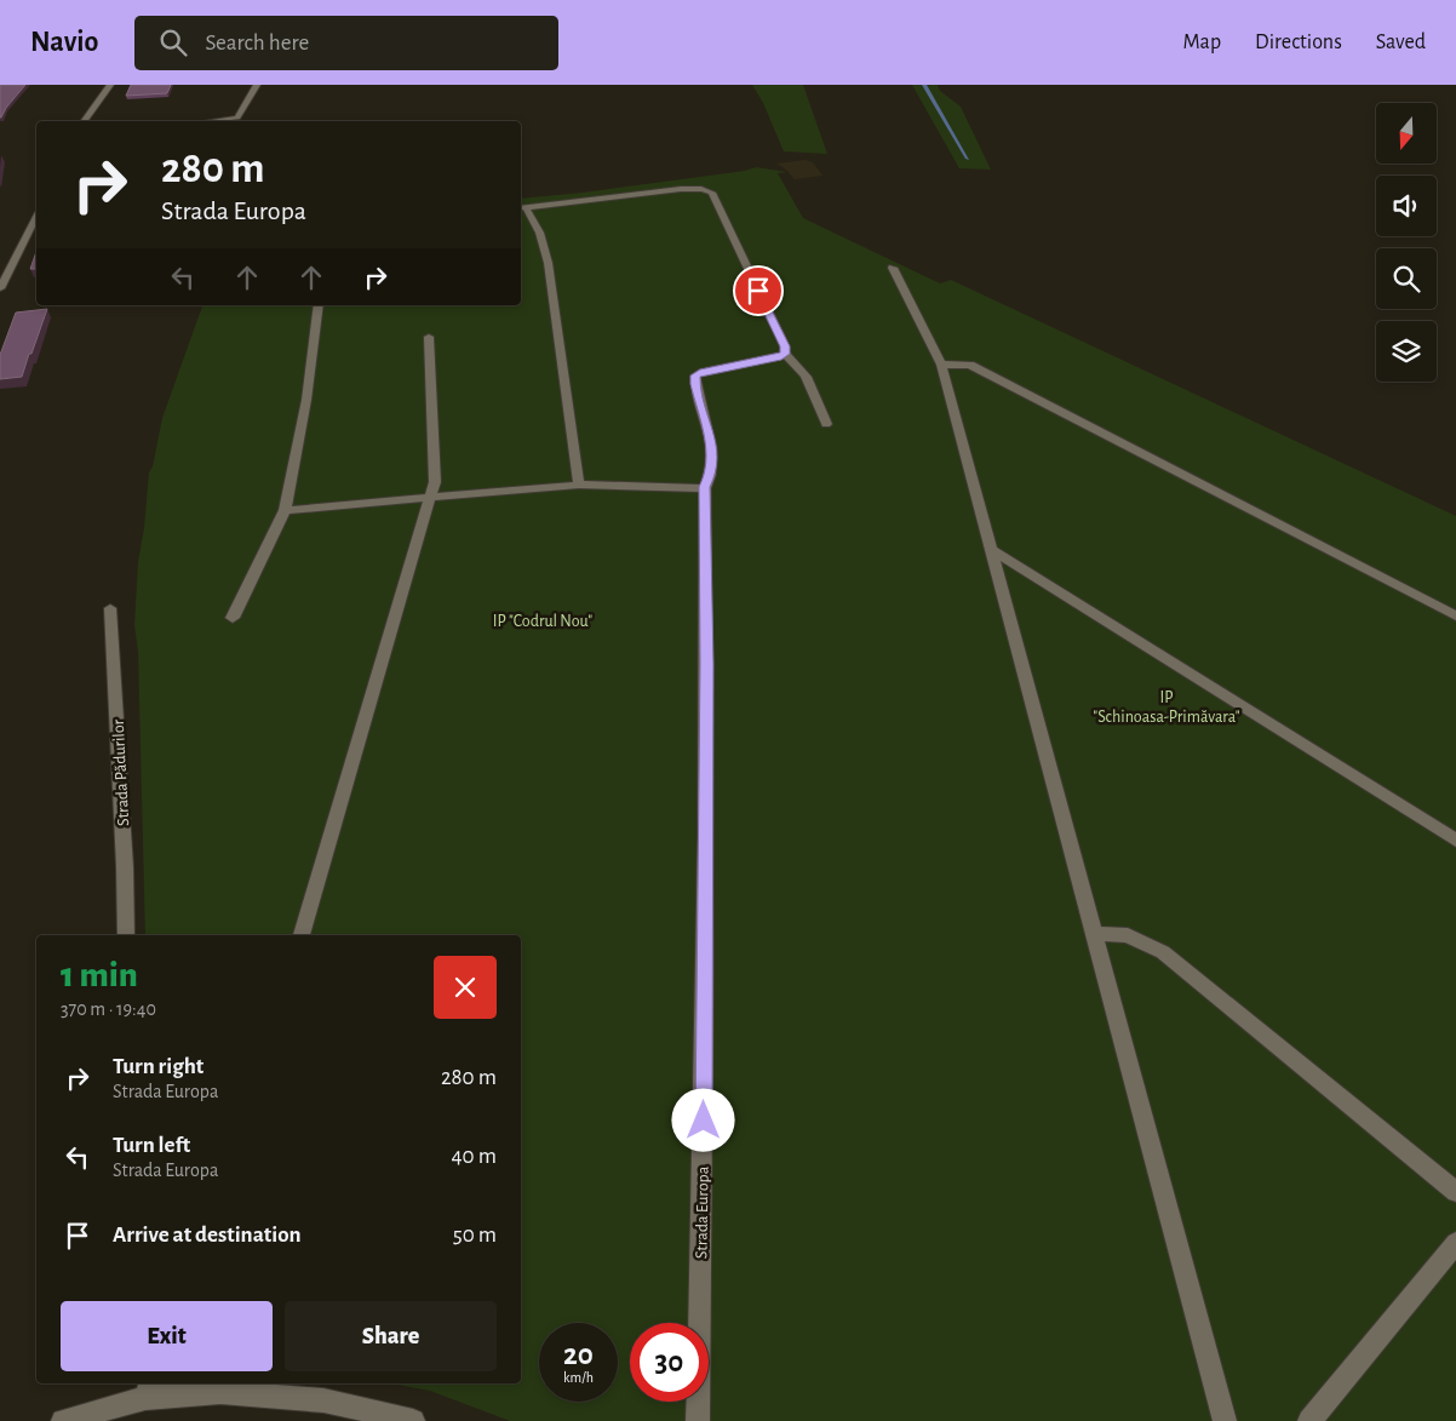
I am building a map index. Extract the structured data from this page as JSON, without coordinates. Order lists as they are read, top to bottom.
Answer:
{
  "streets": {
    "street": ["Strada Pădurilor", "Strada Europa"]
  },
  "parks": ["IP \"Codrul Nou\"", "IP \"Schinoasa-Primăvara\""],
  "north": "bottom",
  "page": {
    "header": "Navio",
    "search": "Search here",
    "nav": ["Map", "Directions", "Saved"],
    "turn": ["280 m", "Strada Europa"],
    "heading": ["1 min", "370 m · 19:40"],
    "list": [
      {
        "name": "Turn right",
        "note": "Strada Europa",
        "value": "280 m"
      },
      {
        "name": "Turn left",
        "note": "Strada Europa",
        "value": "40 m"
      },
      {
        "name": "Arrive at destination",
        "value": "50 m"
      }
    ],
    "buttons": ["Exit", "Share"],
    "speed": "20 km/h",
    "limit": "30"
  }
}
